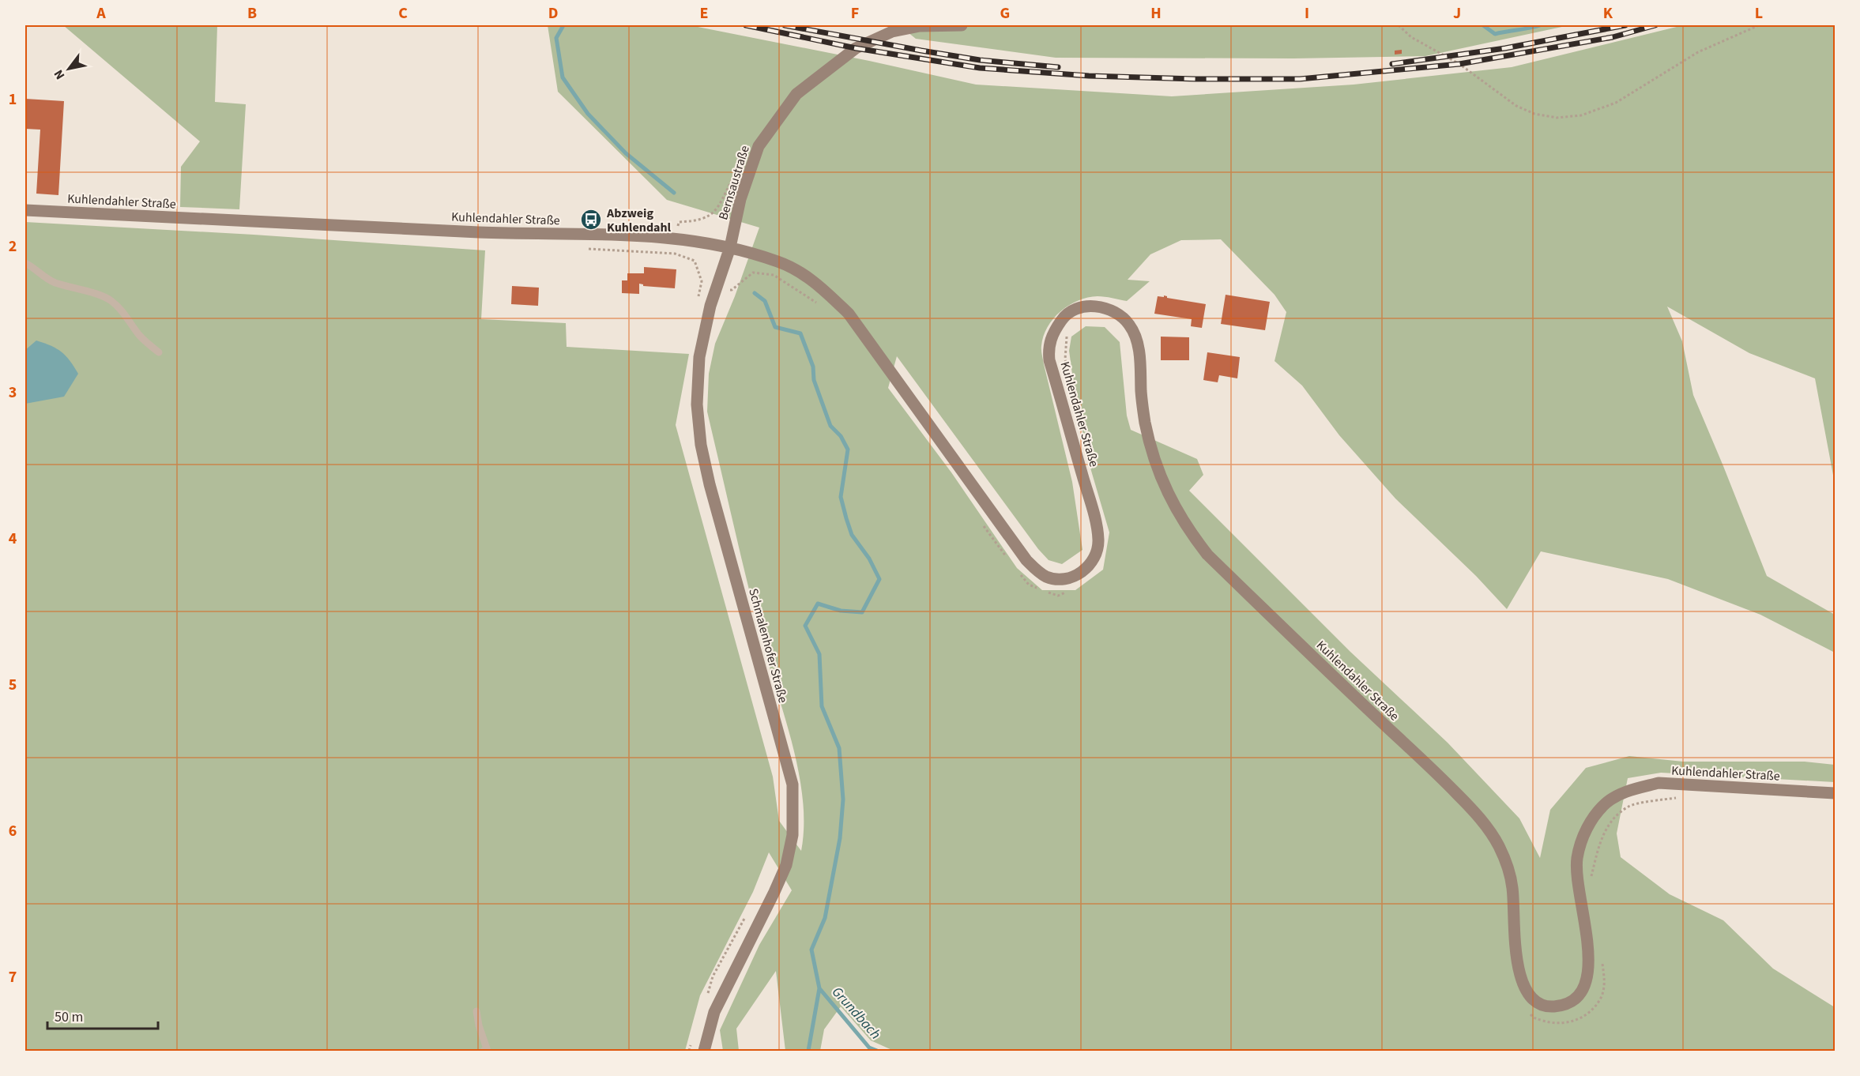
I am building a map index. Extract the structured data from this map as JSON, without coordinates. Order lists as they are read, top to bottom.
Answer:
{
  "streets": {
    "main road": ["Bernsaustraße", "Kuhlendahler Straße", "Schmalenhofer Straße"]
  },
  "crossings": [
    ["Bernsaustraße", "Kuhlendahler Straße"],
    ["Bernsaustraße", "Schmalenhofer Straße"],
    ["Kuhlendahler Straße", "Schmalenhofer Straße"]
  ],
  "water": ["Grundbach"],
  "places": {
    "bus stop": ["Abzweig Kuhlendahl"]
  },
  "scale_bar": "50 m",
  "north": "bottom left",
  "grid": {
    "columns": [
      "A",
      "B",
      "C",
      "D",
      "E",
      "F",
      "G",
      "H",
      "I",
      "J",
      "K",
      "L"
    ],
    "rows": [
      "1",
      "2",
      "3",
      "4",
      "5",
      "6",
      "7"
    ]
  }
}
